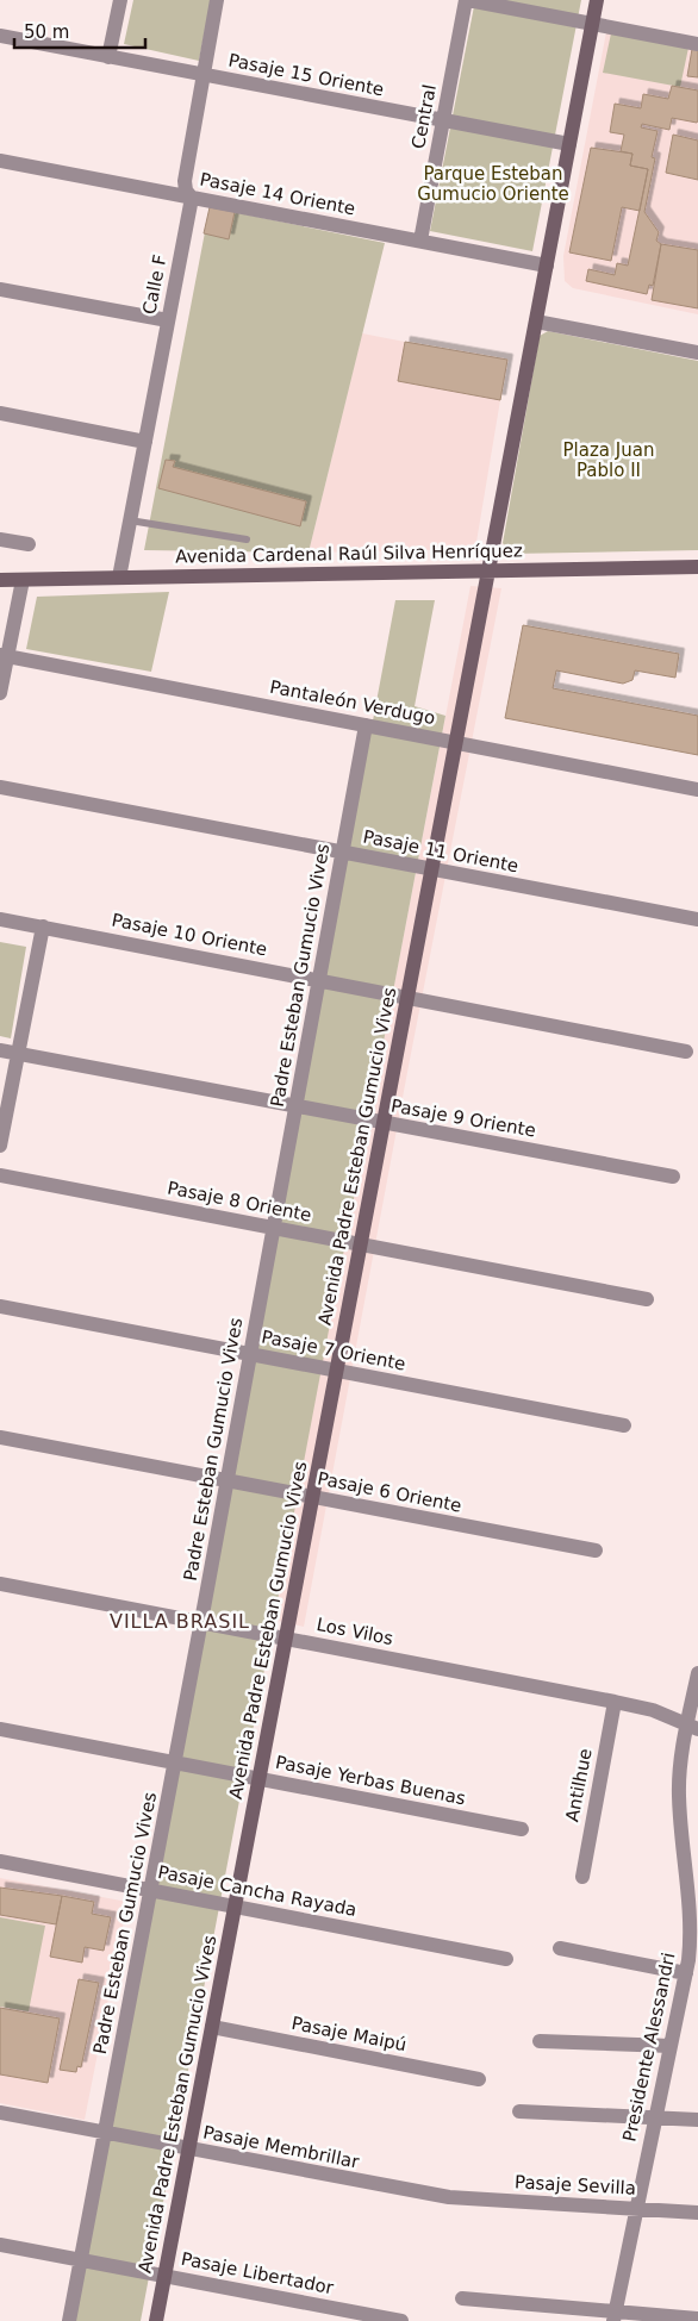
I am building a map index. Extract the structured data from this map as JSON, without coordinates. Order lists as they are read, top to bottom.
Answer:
{
  "streets": {
    "street": [
      "Pasaje 15 Oriente",
      "Central",
      "Pasaje 14 Oriente",
      "Calle F",
      "Avenida Cardenal Raúl Silva Henríquez",
      "Pantaleón Verdugo",
      "Pasaje 11 Oriente",
      "Pasaje 10 Oriente",
      "Padre Esteban Gumucio Vives",
      "Pasaje 9 Oriente",
      "Avenida Padre Esteban Gumucio Vives",
      "Pasaje 8 Oriente",
      "Pasaje 7 Oriente",
      "Pasaje 6 Oriente",
      "Los Vilos",
      "Pasaje Yerbas Buenas",
      "Antilhue",
      "Pasaje Cancha Rayada",
      "Pasaje Maipú",
      "Presidente Alessandri",
      "Pasaje Membrillar",
      "Pasaje Sevilla",
      "Pasaje Libertador"
    ]
  },
  "crossings": [
    ["Pasaje 15 Oriente", "Central"],
    ["Pasaje 15 Oriente", "Calle F"],
    ["Pasaje 15 Oriente", "Avenida Padre Esteban Gumucio Vives"],
    ["Central", "Pasaje 14 Oriente"],
    ["Pasaje 14 Oriente", "Calle F"],
    ["Pasaje 14 Oriente", "Avenida Padre Esteban Gumucio Vives"],
    ["Calle F", "Avenida Cardenal Raúl Silva Henríquez"],
    ["Avenida Cardenal Raúl Silva Henríquez", "Avenida Padre Esteban Gumucio Vives"],
    ["Pantaleón Verdugo", "Padre Esteban Gumucio Vives"],
    ["Pantaleón Verdugo", "Avenida Padre Esteban Gumucio Vives"],
    ["Pasaje 11 Oriente", "Padre Esteban Gumucio Vives"],
    ["Pasaje 11 Oriente", "Avenida Padre Esteban Gumucio Vives"],
    ["Pasaje 10 Oriente", "Padre Esteban Gumucio Vives"],
    ["Pasaje 10 Oriente", "Avenida Padre Esteban Gumucio Vives"],
    ["Padre Esteban Gumucio Vives", "Pasaje 9 Oriente"],
    ["Padre Esteban Gumucio Vives", "Pasaje 8 Oriente"],
    ["Padre Esteban Gumucio Vives", "Pasaje 7 Oriente"],
    ["Padre Esteban Gumucio Vives", "Pasaje 6 Oriente"],
    ["Padre Esteban Gumucio Vives", "Los Vilos"],
    ["Padre Esteban Gumucio Vives", "Pasaje Yerbas Buenas"],
    ["Padre Esteban Gumucio Vives", "Pasaje Cancha Rayada"],
    ["Padre Esteban Gumucio Vives", "Pasaje Membrillar"],
    ["Padre Esteban Gumucio Vives", "Pasaje Libertador"],
    ["Pasaje 9 Oriente", "Avenida Padre Esteban Gumucio Vives"],
    ["Avenida Padre Esteban Gumucio Vives", "Pasaje 8 Oriente"],
    ["Avenida Padre Esteban Gumucio Vives", "Pasaje 7 Oriente"],
    ["Avenida Padre Esteban Gumucio Vives", "Pasaje 6 Oriente"],
    ["Avenida Padre Esteban Gumucio Vives", "Los Vilos"],
    ["Avenida Padre Esteban Gumucio Vives", "Pasaje Yerbas Buenas"],
    ["Avenida Padre Esteban Gumucio Vives", "Pasaje Cancha Rayada"],
    ["Avenida Padre Esteban Gumucio Vives", "Pasaje Maipú"],
    ["Avenida Padre Esteban Gumucio Vives", "Pasaje Membrillar"],
    ["Avenida Padre Esteban Gumucio Vives", "Pasaje Libertador"],
    ["Los Vilos", "Antilhue"],
    ["Los Vilos", "Presidente Alessandri"],
    ["Presidente Alessandri", "Pasaje Sevilla"],
    ["Pasaje Membrillar", "Pasaje Sevilla"]
  ],
  "districts": ["VILLA BRASIL"],
  "parks": ["Parque Esteban Gumucio Oriente", "Plaza Juan Pablo II"],
  "scale_bar": "50 m"
}
